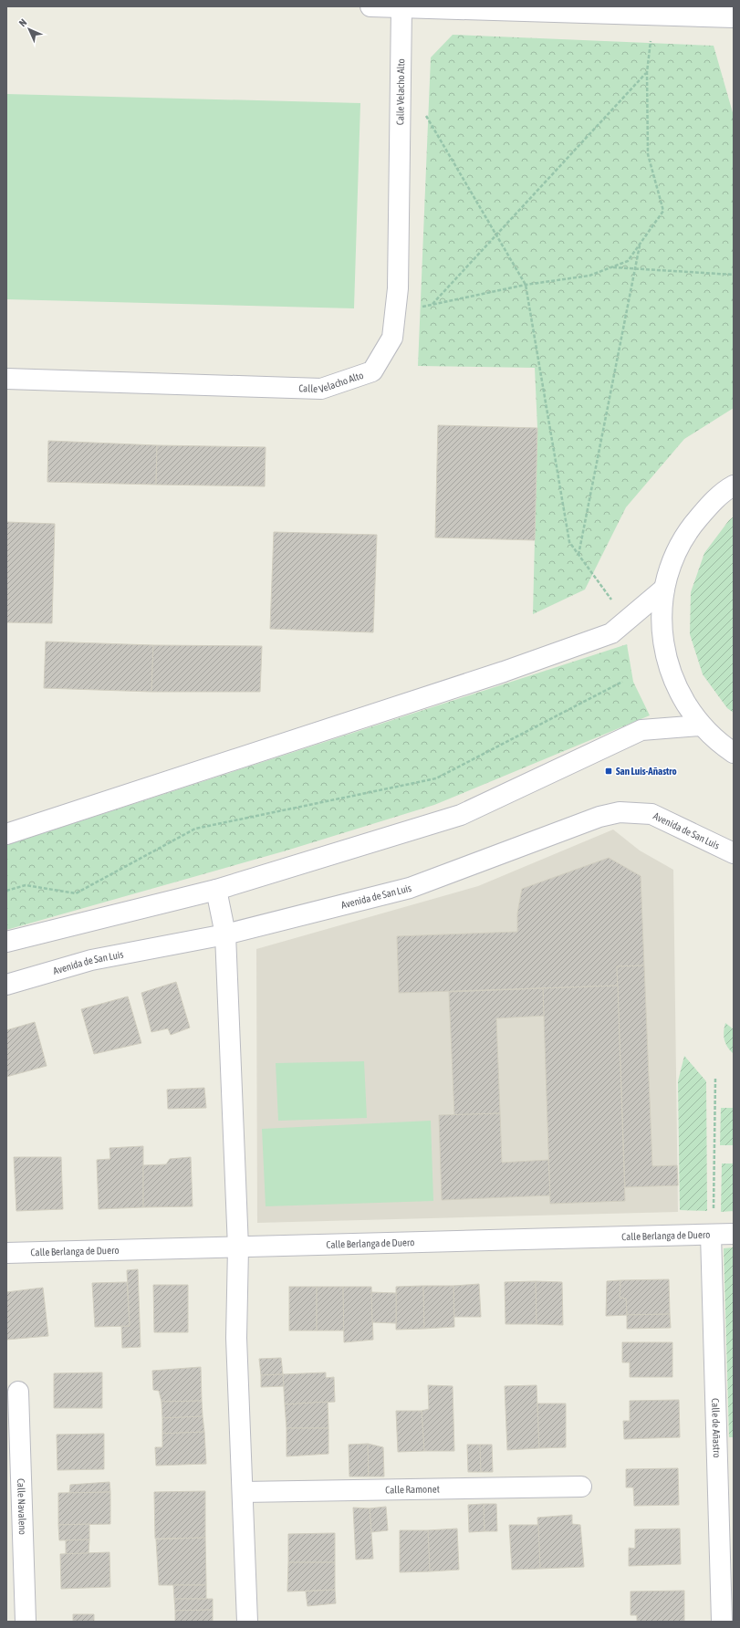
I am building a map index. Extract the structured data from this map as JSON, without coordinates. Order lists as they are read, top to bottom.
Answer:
{
  "streets": {
    "street": [
      "Calle Velacho Alto",
      "Avenida de San Luis",
      "Calle Berlanga de Duero",
      "Calle de Añastro",
      "Calle Ramonet",
      "Calle Navaleno"
    ]
  },
  "crossings": [
    ["Calle Berlanga de Duero", "Calle de Añastro"]
  ],
  "places": {
    "transit": ["San Luis-Añastro"]
  },
  "north": "top left"
}
